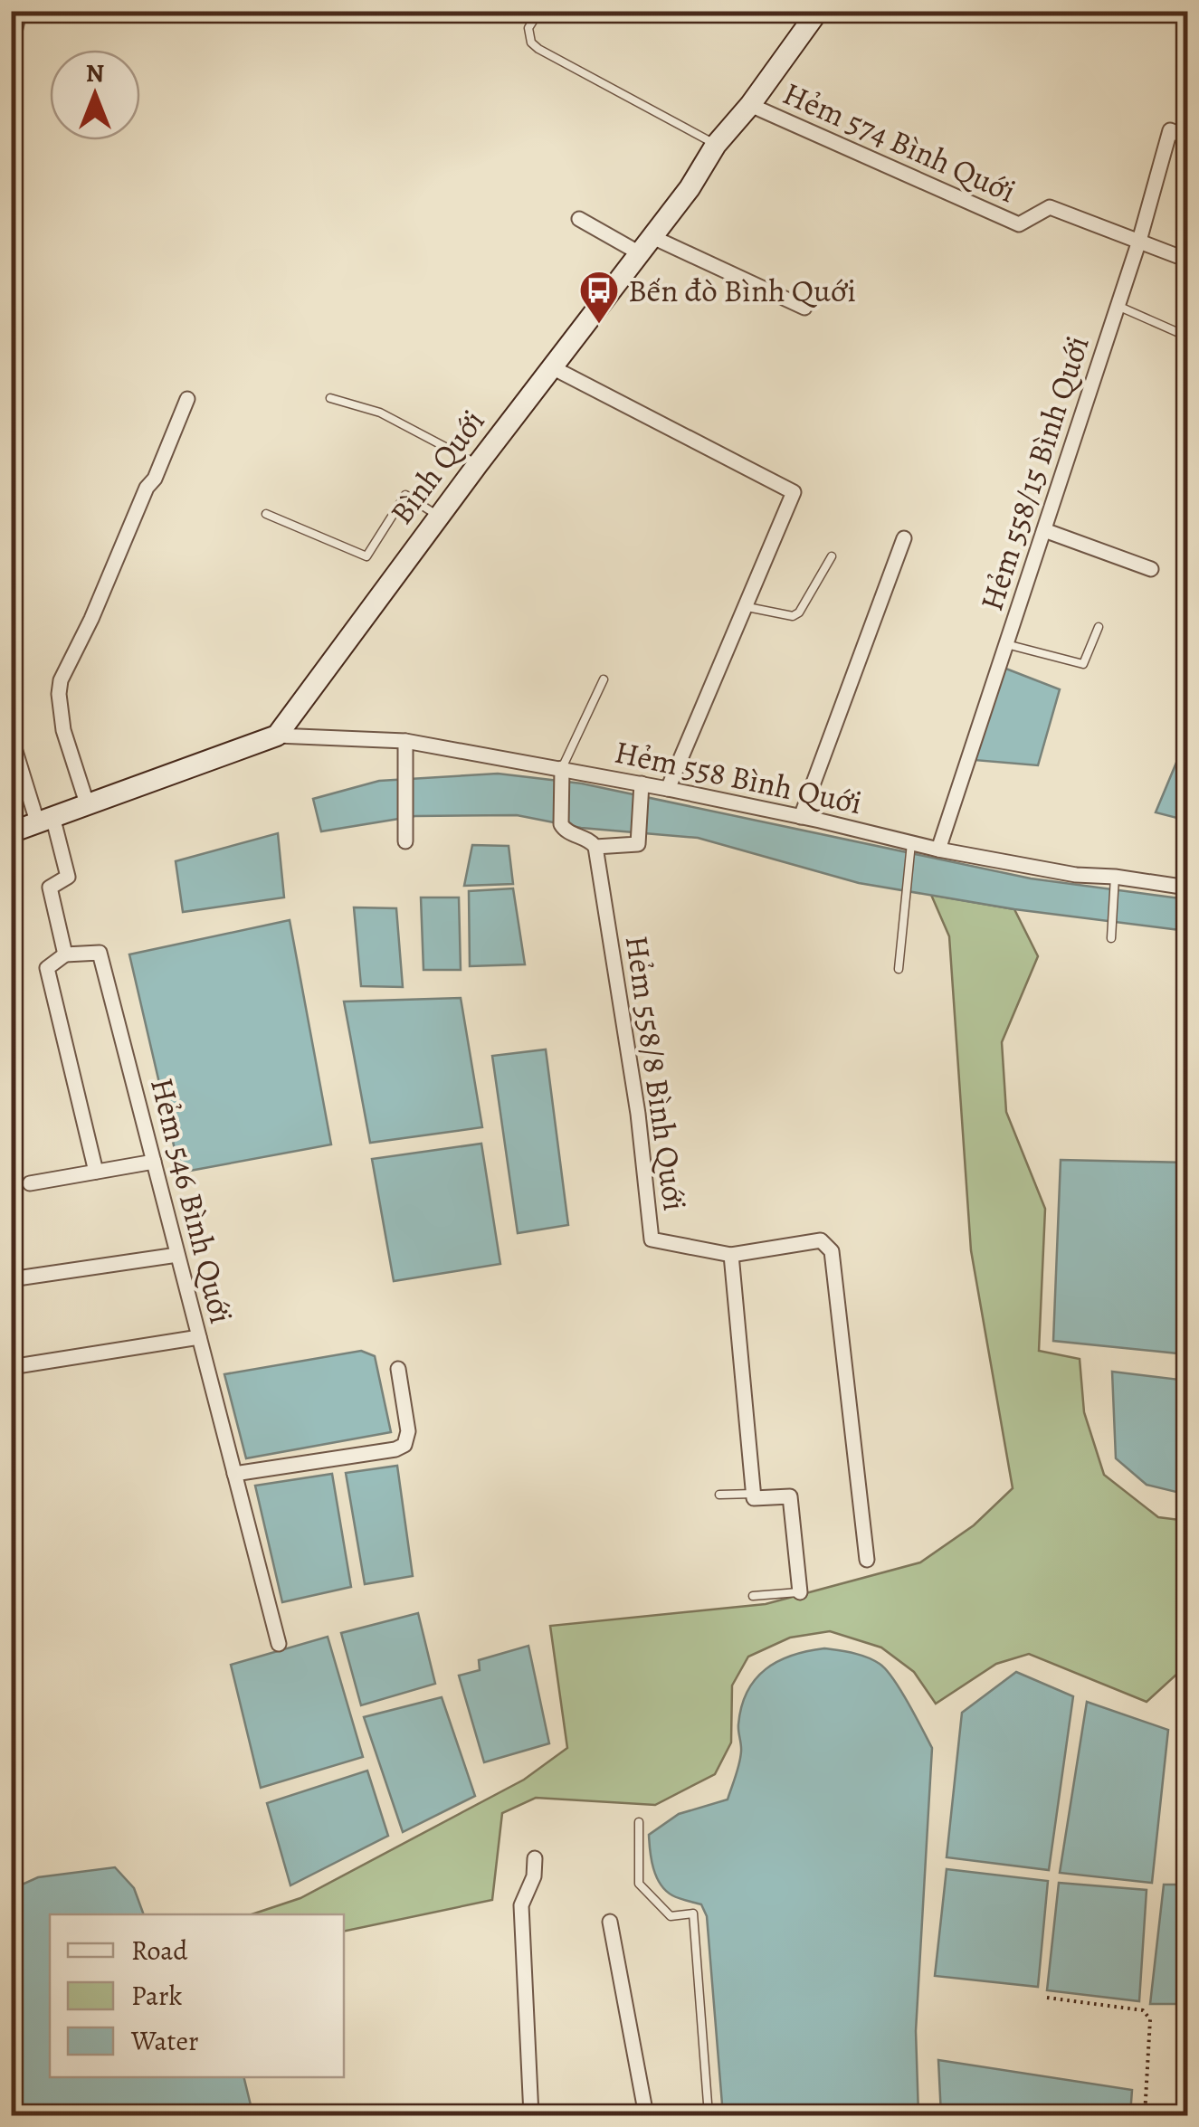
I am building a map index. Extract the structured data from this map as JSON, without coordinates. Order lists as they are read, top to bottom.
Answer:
{
  "streets": {
    "main road": ["Bình Quới"],
    "street": [
      "Hẻm 574 Bình Quới",
      "Hẻm 558/15 Bình Quới",
      "Hẻm 558 Bình Quới",
      "Hẻm 558/8 Bình Quới",
      "Hẻm 546 Bình Quới"
    ]
  },
  "crossings": [
    ["Hẻm 574 Bình Quới", "Bình Quới"],
    ["Hẻm 574 Bình Quới", "Hẻm 558/15 Bình Quới"],
    ["Bình Quới", "Hẻm 558 Bình Quới"],
    ["Hẻm 558/15 Bình Quới", "Hẻm 558 Bình Quới"]
  ],
  "places": {
    "bus stop": ["Bến đò Bình Quới"]
  },
  "legend": ["Road", "Park", "Water"],
  "north": "top"
}
